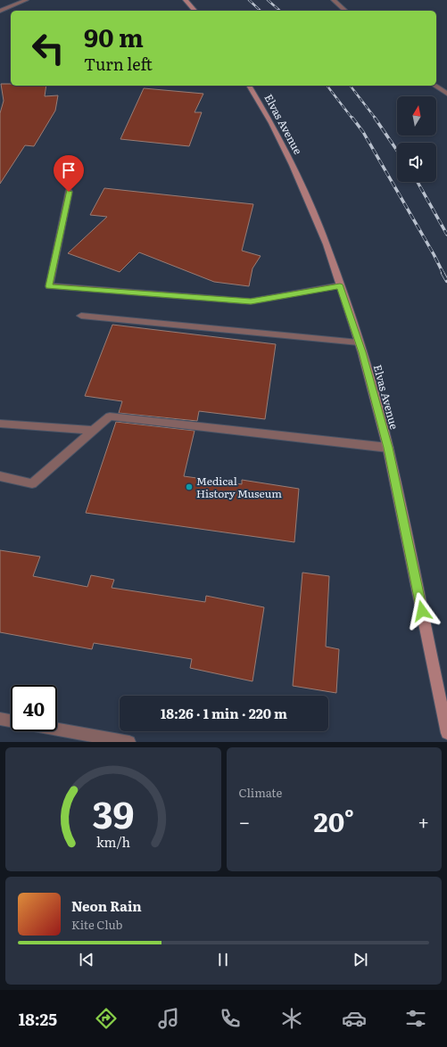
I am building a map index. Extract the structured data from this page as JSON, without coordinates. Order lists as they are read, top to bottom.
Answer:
{
  "streets": {
    "street": ["Elvas Avenue"]
  },
  "places": ["Medical History Museum"],
  "north": "top",
  "page": {
    "turn": ["90 m", "Turn left"],
    "limit": "40",
    "trip": "18:26 · 1 min · 220 m",
    "tile": "Climate",
    "heat": ["−", "20°", "+"],
    "song": ["Neon Rain", "Kite Club"],
    "tabs": "18:25",
    "gauge": ["39", "km/h"]
  }
}
